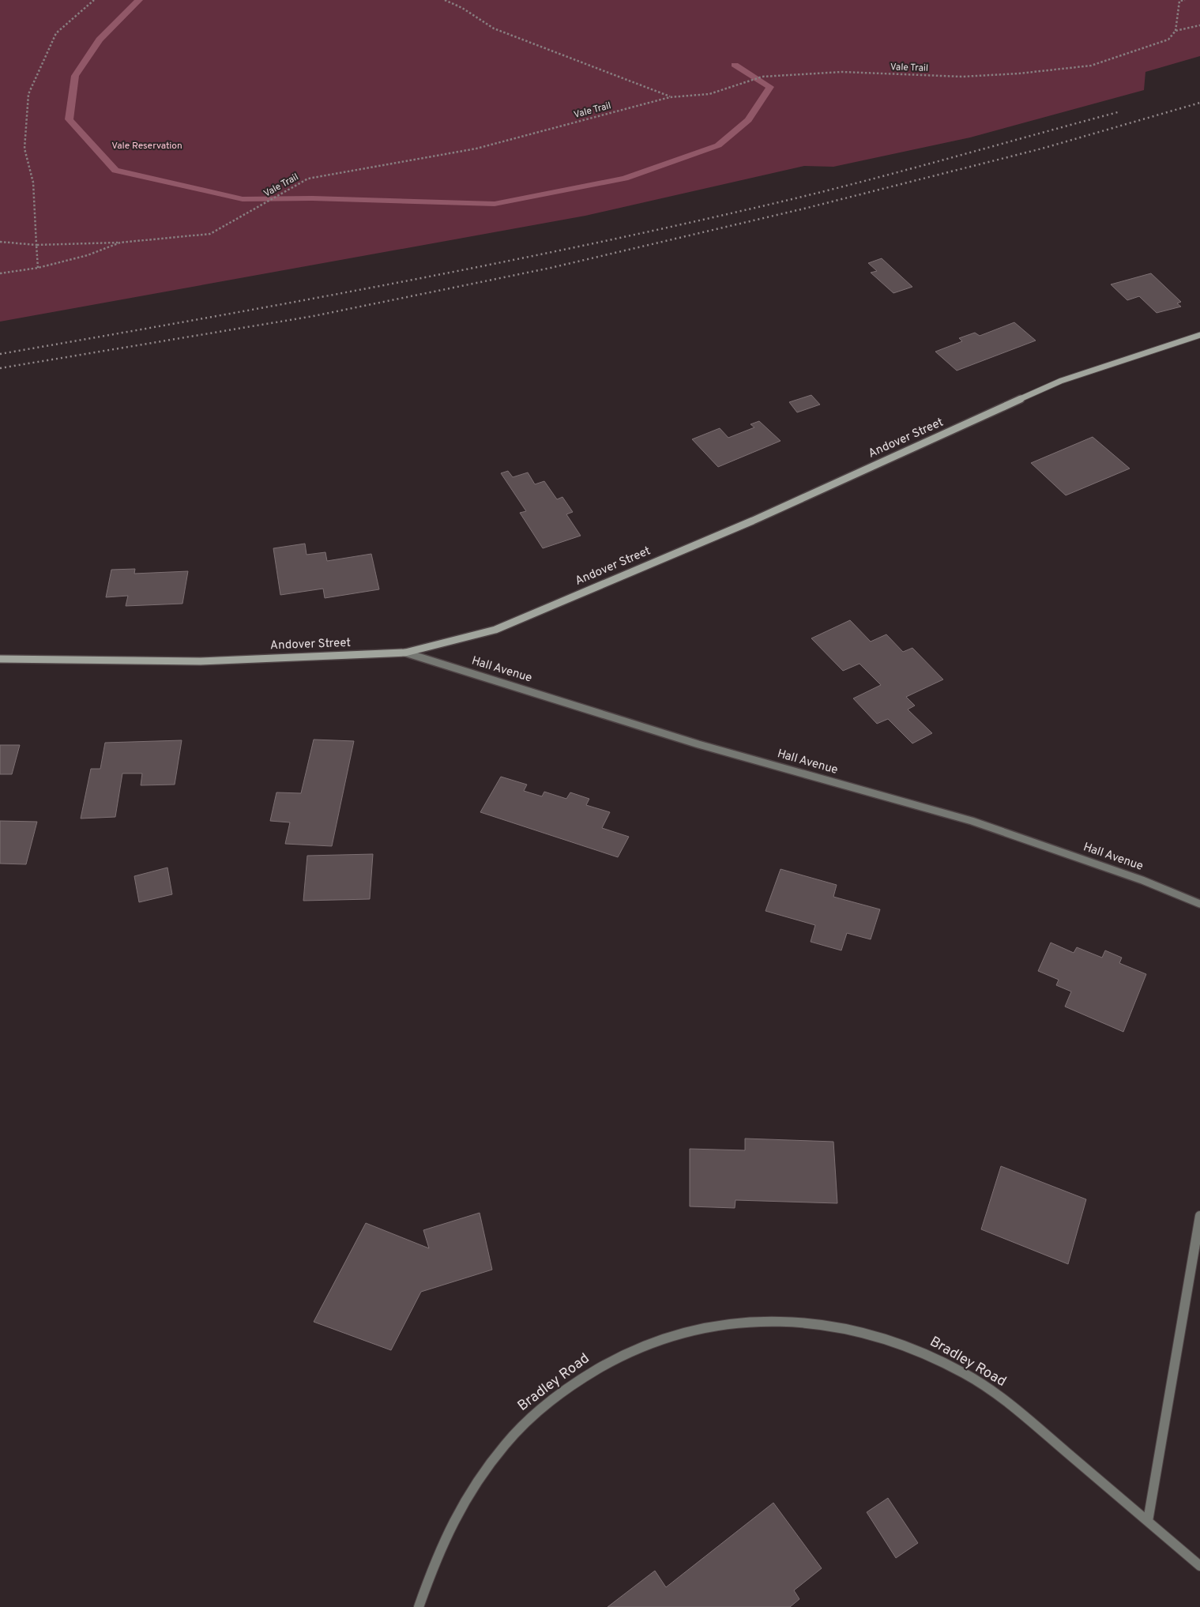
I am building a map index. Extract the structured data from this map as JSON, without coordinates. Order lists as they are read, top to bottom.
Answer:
{
  "streets": {
    "main road": ["Andover Street"],
    "street": ["Hall Avenue", "Bradley Road"],
    "path": ["Vale Trail"]
  },
  "crossings": [
    ["Andover Street", "Hall Avenue"]
  ],
  "parks": ["Vale Reservation"]
}
